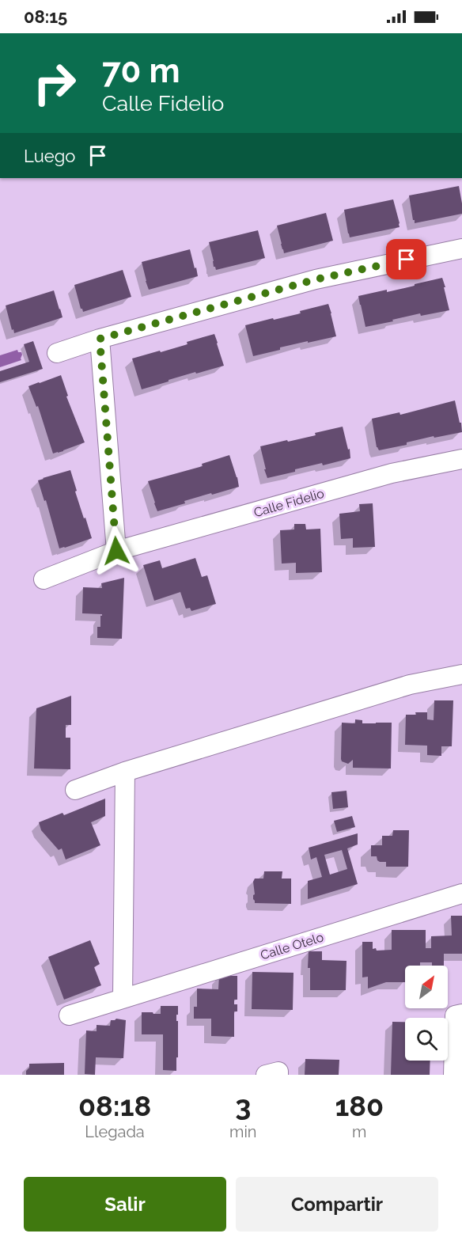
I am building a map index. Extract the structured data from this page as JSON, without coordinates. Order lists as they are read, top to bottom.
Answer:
{
  "streets": {
    "street": ["Calle Fidelio", "Calle Otelo"]
  },
  "north": "top right",
  "page": {
    "status": "08:15",
    "turn": ["70 m", "Calle Fidelio"],
    "then": "Luego",
    "eta": [
      "08:18",
      "Llegada",
      "3",
      "min",
      "180",
      "m"
    ],
    "buttons": ["Salir", "Compartir"]
  }
}
